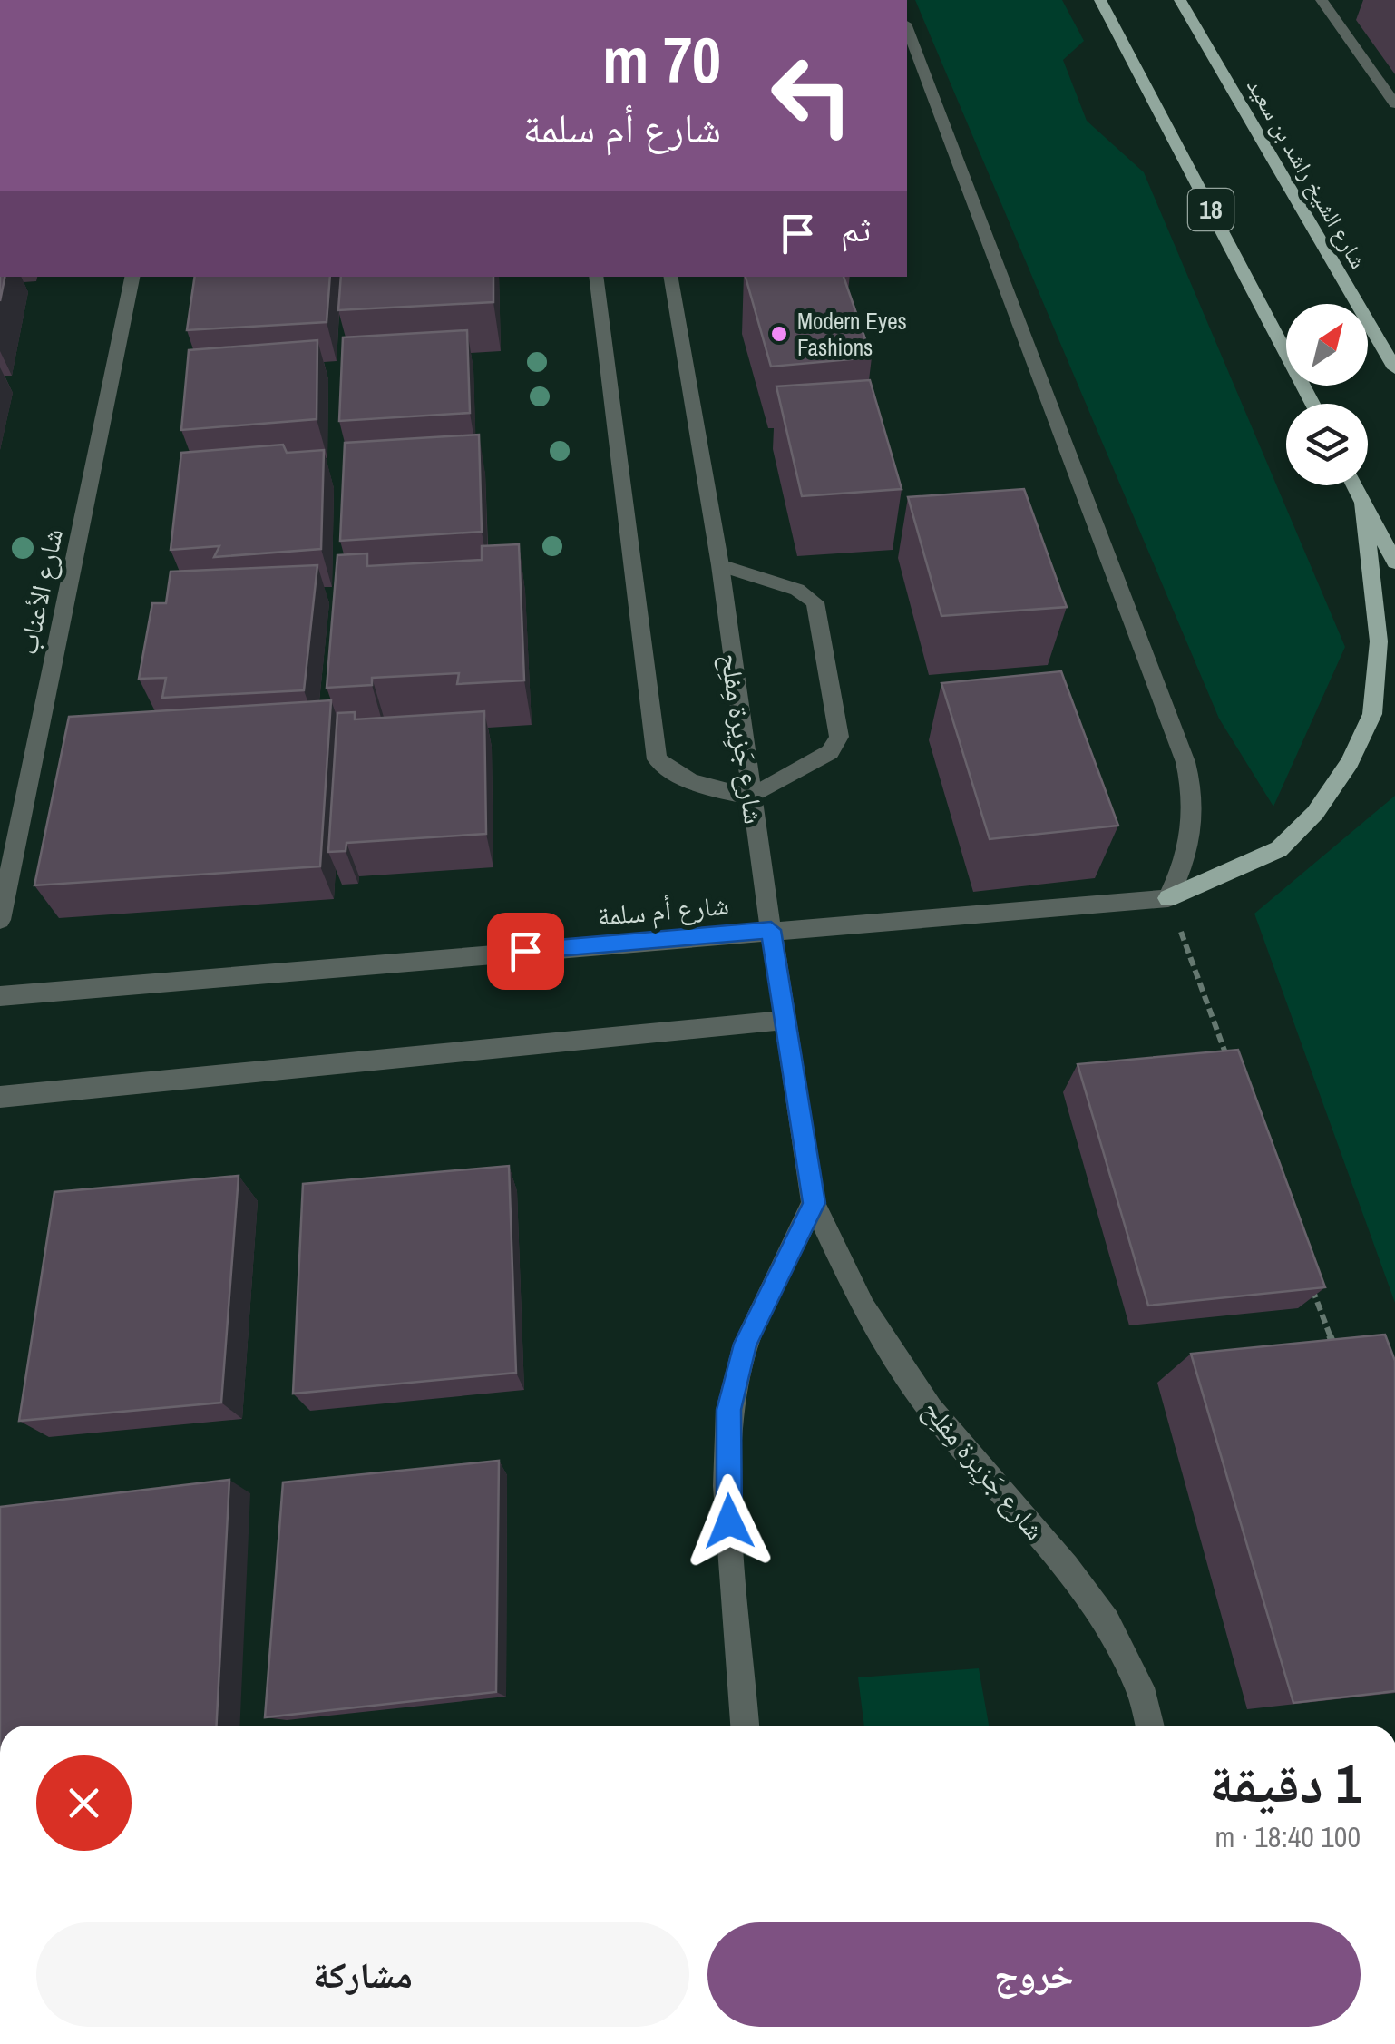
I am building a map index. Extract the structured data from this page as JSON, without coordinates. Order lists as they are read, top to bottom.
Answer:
{
  "streets": {
    "main road": ["شارع الشيخ راشد بن سعيد", "18"],
    "street": ["شارع الأعناب", "شارع جَزِيرة مِفلِح", "شارع أم سلمة"]
  },
  "crossings": [
    ["شارع جَزِيرة مِفلِح", "شارع أم سلمة"]
  ],
  "places": ["Modern Eyes Fashions"],
  "north": "top right",
  "page": {
    "turn": ["70 m", "شارع أم سلمة"],
    "then": "ثم",
    "heading": ["1 دقيقة", "100 m · 18:40"],
    "buttons": ["خروج", "مشاركة"]
  }
}
